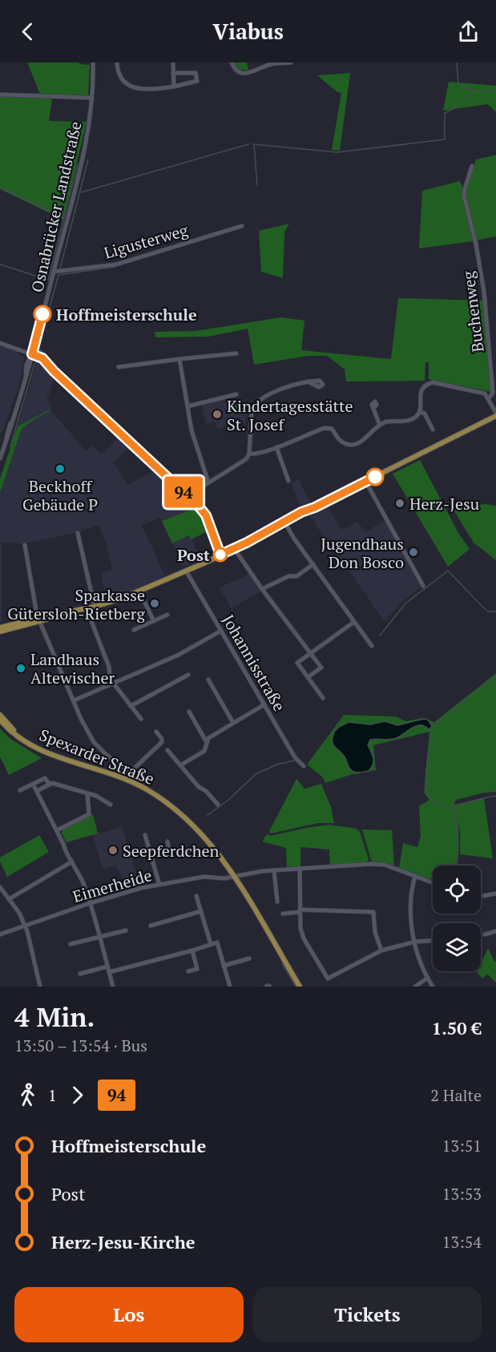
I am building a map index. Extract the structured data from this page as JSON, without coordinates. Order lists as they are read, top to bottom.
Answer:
{
  "streets": {
    "main road": ["Spexarder Straße"],
    "street": [
      "Osnabrücker Landstraße",
      "Ligusterweg",
      "Buchenweg",
      "Johannisstraße",
      "Eimerheide"
    ]
  },
  "crossings": [
    ["Osnabrücker Landstraße", "Ligusterweg"],
    ["Spexarder Straße", "Eimerheide"]
  ],
  "places": [
    "Hoffmeisterschule",
    "Kindertagesstätte St. Josef",
    "Beckhoff Gebäude P",
    "Herz-Jesu",
    "Jugendhaus Don Bosco",
    "Post",
    "Sparkasse Gütersloh-Rietberg",
    "Landhaus Altewischer",
    "Seepferdchen"
  ],
  "lines": ["bus line 94"],
  "page": {
    "header": "Viabus",
    "on_map": "94",
    "heading": ["4 Min.", "13:50 – 13:54 · Bus", "1.50 €"],
    "legs": ["1", "94", "2 Halte"],
    "list": [
      {
        "name": "Hoffmeisterschule",
        "value": "13:51"
      },
      {
        "name": "Post",
        "value": "13:53"
      },
      {
        "name": "Herz-Jesu-Kirche",
        "value": "13:54"
      }
    ],
    "buttons": ["Los", "Tickets"]
  }
}
